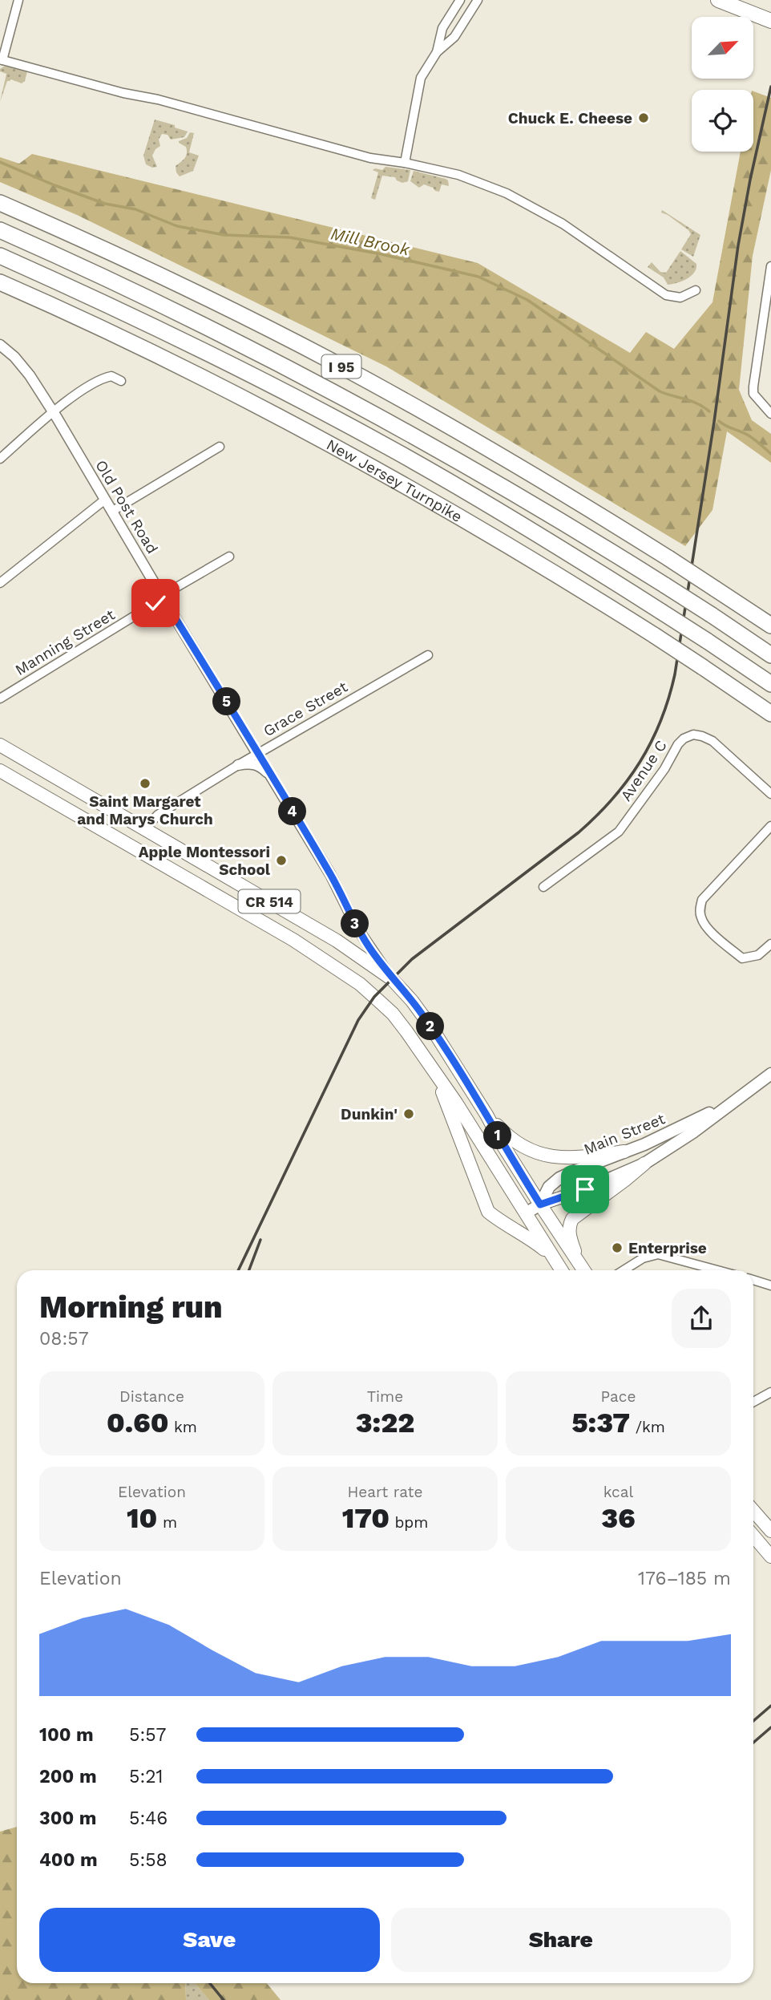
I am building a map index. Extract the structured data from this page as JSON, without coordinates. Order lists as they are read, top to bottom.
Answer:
{
  "streets": {
    "highway": ["I 95", "New Jersey Turnpike"],
    "main road": ["CR 514", "Main Street"],
    "street": [
      "Old Post Road",
      "Manning Street",
      "Grace Street",
      "Avenue C"
    ]
  },
  "crossings": [
    ["Old Post Road", "Manning Street"],
    ["Old Post Road", "Grace Street"],
    ["Old Post Road", "CR 514"],
    ["Grace Street", "CR 514"],
    ["CR 514", "Main Street"]
  ],
  "water": ["Mill Brook"],
  "places": [
    "Chuck E. Cheese",
    "Saint Margaret and Marys Church",
    "Apple Montessori School",
    "Dunkin'",
    "Enterprise"
  ],
  "north": "top right",
  "page": {
    "pins": [
      "5",
      "4",
      "3",
      "2",
      "1"
    ],
    "heading": ["Morning run", "08:57"],
    "stats": [
      ["Distance", "0.60 km"],
      ["Time", "3:22"],
      ["Pace", "5:37 /km"],
      ["Elevation", "10 m"],
      ["Heart rate", "170 bpm"],
      ["kcal", "36"]
    ],
    "chart": ["Elevation", "176–185 m"],
    "list": [
      {
        "name": "100 m",
        "note": "5:57"
      },
      {
        "name": "200 m",
        "note": "5:21"
      },
      {
        "name": "300 m",
        "note": "5:46"
      },
      {
        "name": "400 m",
        "note": "5:58"
      }
    ],
    "buttons": ["Save", "Share"]
  }
}
